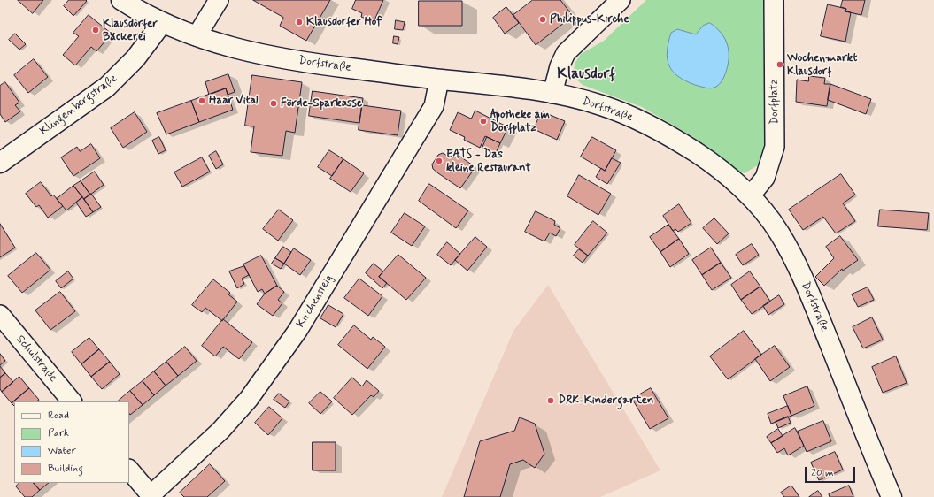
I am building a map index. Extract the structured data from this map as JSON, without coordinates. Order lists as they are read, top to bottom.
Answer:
{
  "streets": {
    "street": [
      "Dorfstraße",
      "Dorfplatz",
      "Klingenbergstraße",
      "Kirchensteig",
      "Schulstraße"
    ]
  },
  "crossings": [
    ["Dorfstraße", "Dorfplatz"],
    ["Dorfstraße", "Klingenbergstraße"],
    ["Dorfstraße", "Kirchensteig"]
  ],
  "districts": ["Klausdorf"],
  "places": [
    "Philippus-Kirche",
    "Klausdorfer Hof",
    "Klausdorfer Bäckerei",
    "Wochenmarkt Klausdorf",
    "Haar Vital",
    "Förde-Sparkasse",
    "Apotheke am Dorfplatz",
    "EATS - Das kleine Restaurant",
    "DRK-Kindergarten"
  ],
  "legend": [
    "Road",
    "Park",
    "Water",
    "Building"
  ],
  "scale_bar": "20 m"
}
